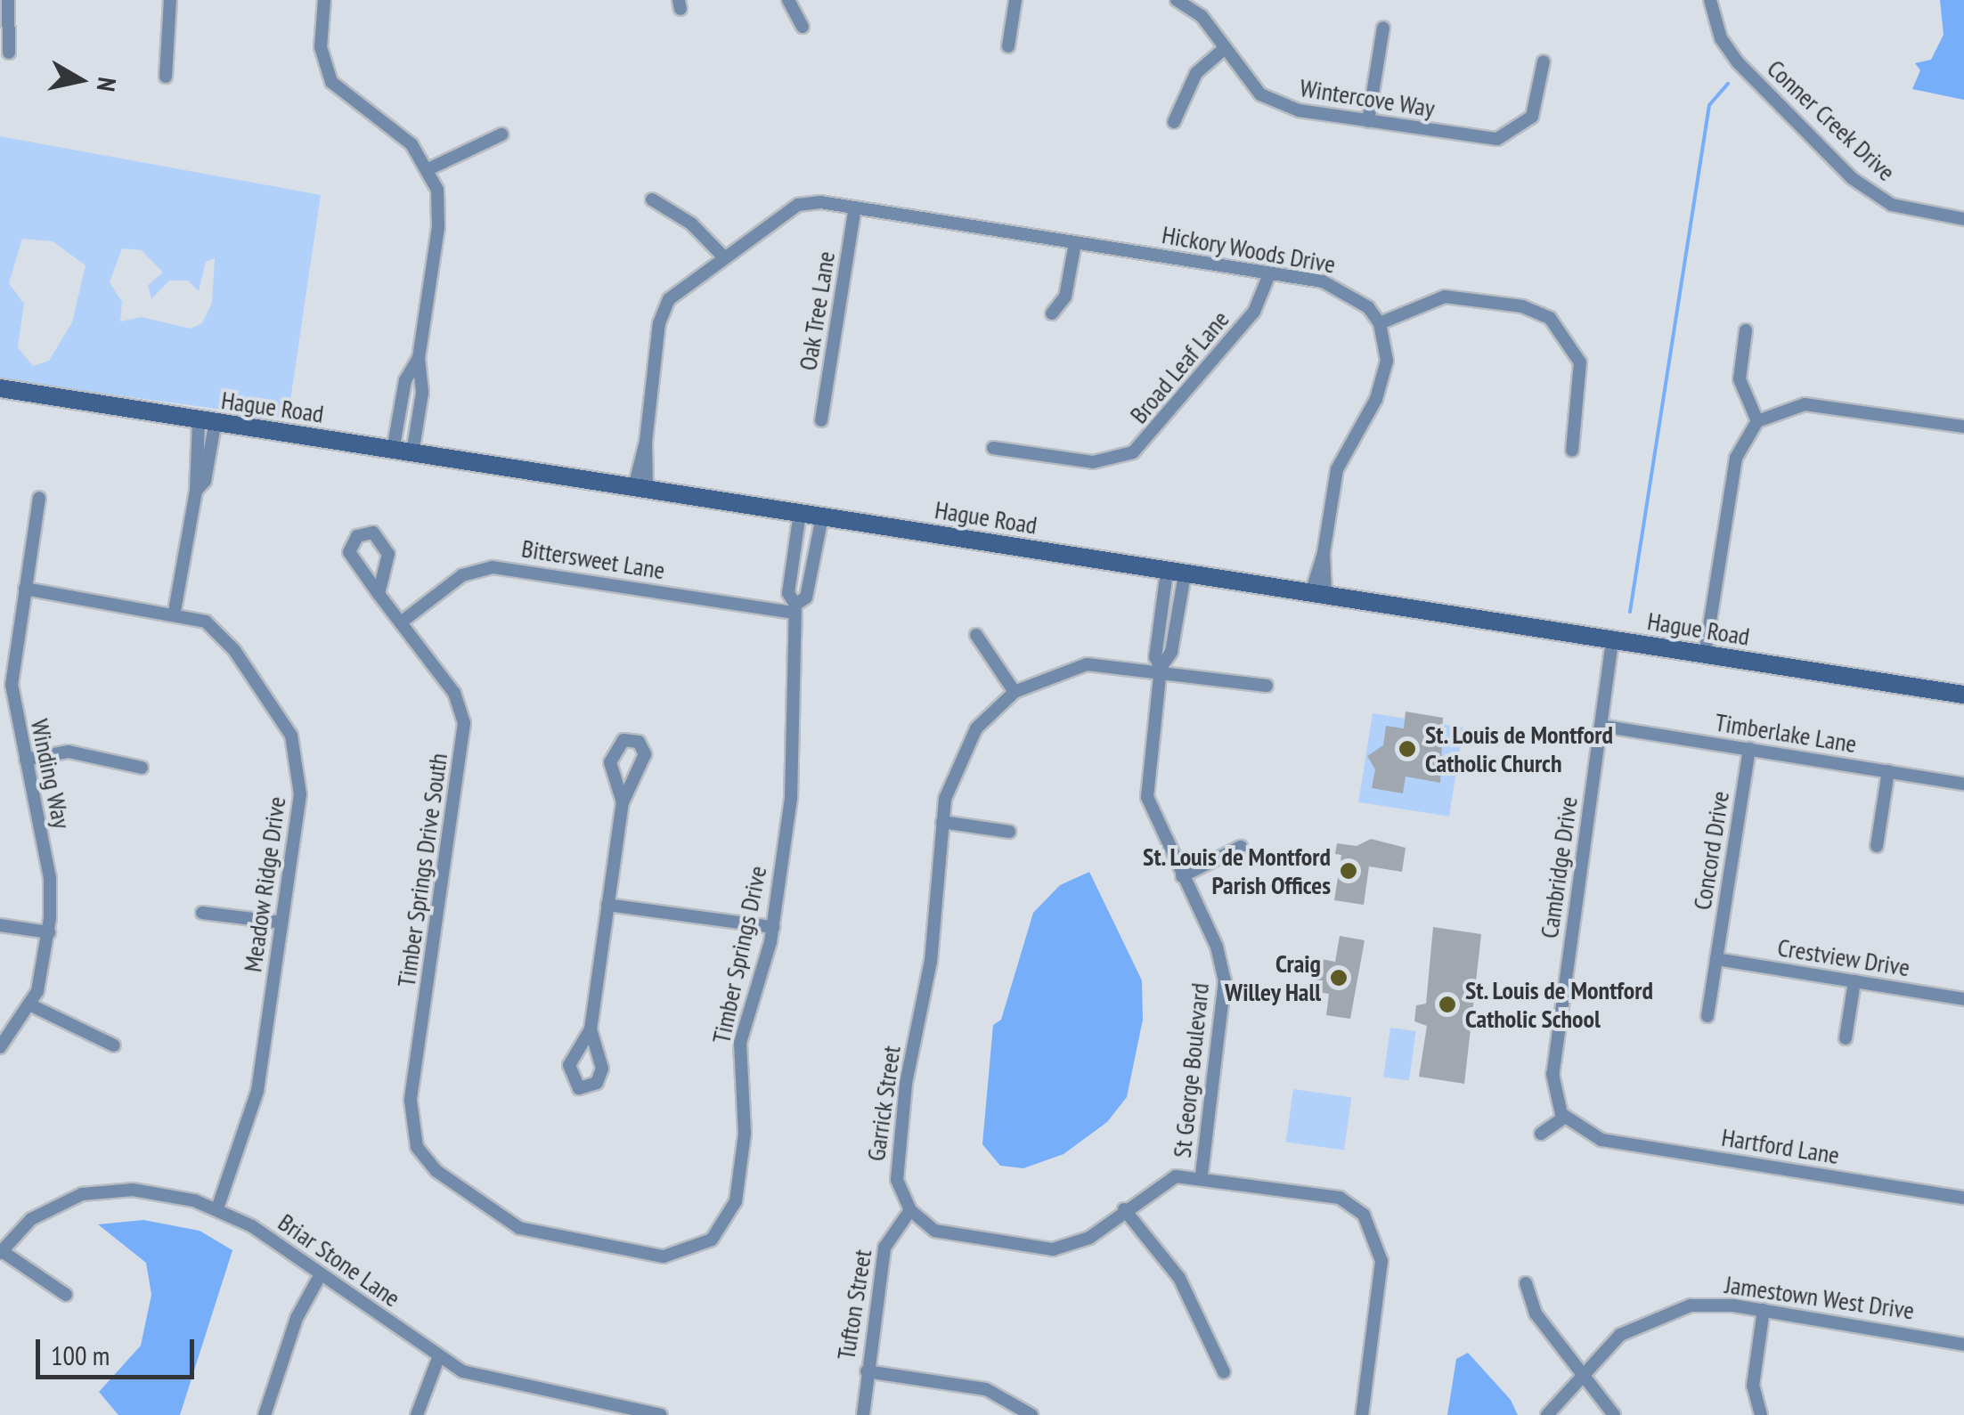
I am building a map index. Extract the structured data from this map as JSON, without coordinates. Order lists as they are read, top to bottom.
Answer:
{
  "streets": {
    "street": [
      "Wintercove Way",
      "Conner Creek Drive",
      "Hickory Woods Drive",
      "Oak Tree Lane",
      "Broad Leaf Lane",
      "Hague Road",
      "Bittersweet Lane",
      "Timberlake Lane",
      "Winding Way",
      "Concord Drive",
      "Cambridge Drive",
      "Timber Springs Drive South",
      "Meadow Ridge Drive",
      "Timber Springs Drive",
      "Crestview Drive",
      "St George Boulevard",
      "Garrick Street",
      "Hartford Lane",
      "Briar Stone Lane",
      "Jamestown West Drive",
      "Tufton Street"
    ]
  },
  "crossings": [
    ["Hickory Woods Drive", "Oak Tree Lane"],
    ["Hickory Woods Drive", "Broad Leaf Lane"],
    ["Hickory Woods Drive", "Hague Road"],
    ["Hague Road", "Cambridge Drive"],
    ["Hague Road", "Timber Springs Drive"],
    ["Hague Road", "St George Boulevard"],
    ["Bittersweet Lane", "Timber Springs Drive South"],
    ["Bittersweet Lane", "Timber Springs Drive"],
    ["Timberlake Lane", "Concord Drive"],
    ["Timberlake Lane", "Cambridge Drive"],
    ["Winding Way", "Meadow Ridge Drive"],
    ["Concord Drive", "Crestview Drive"],
    ["Cambridge Drive", "Hartford Lane"],
    ["Timber Springs Drive South", "Timber Springs Drive"],
    ["Meadow Ridge Drive", "Briar Stone Lane"],
    ["St George Boulevard", "Garrick Street"],
    ["Garrick Street", "Tufton Street"]
  ],
  "places": [
    "St. Louis de Montford Catholic Church",
    "St. Louis de Montford Parish Offices",
    "Craig Willey Hall",
    "St. Louis de Montford Catholic School"
  ],
  "scale_bar": "100 m",
  "north": "right"
}
